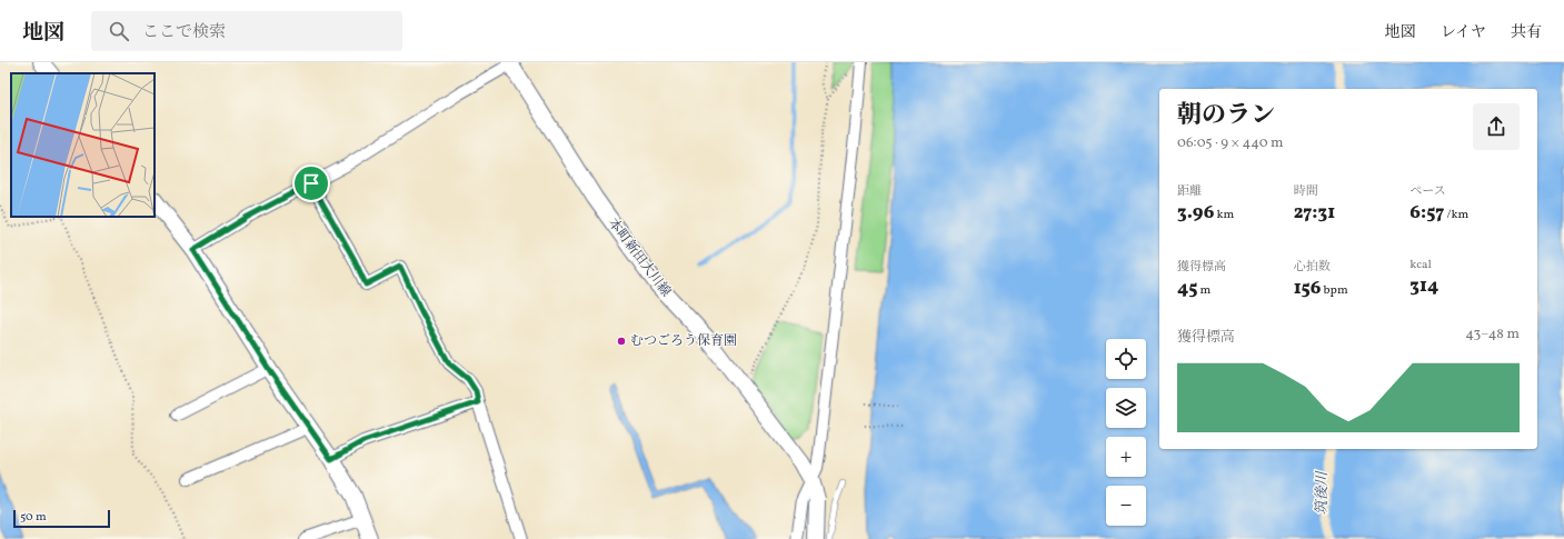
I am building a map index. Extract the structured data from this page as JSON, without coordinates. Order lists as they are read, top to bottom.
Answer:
{
  "streets": {
    "main road": ["本町新田大川線"]
  },
  "water": ["筑後川"],
  "places": ["むつごろう保育園"],
  "scale_bar": "50 m",
  "page": {
    "header": "地図",
    "search": "ここで検索",
    "nav": ["地図", "レイヤ", "共有"],
    "heading": ["朝のラン", "06:05 · 9 × 440 m"],
    "stats": [
      ["距離", "3.96 km"],
      ["時間", "27:31"],
      ["ペース", "6:57 /km"],
      ["獲得標高", "45 m"],
      ["心拍数", "156 bpm"],
      ["kcal", "314"]
    ],
    "chart": ["獲得標高", "43–48 m"],
    "map_buttons": ["+", "−"],
    "scale": "50 m"
  }
}
